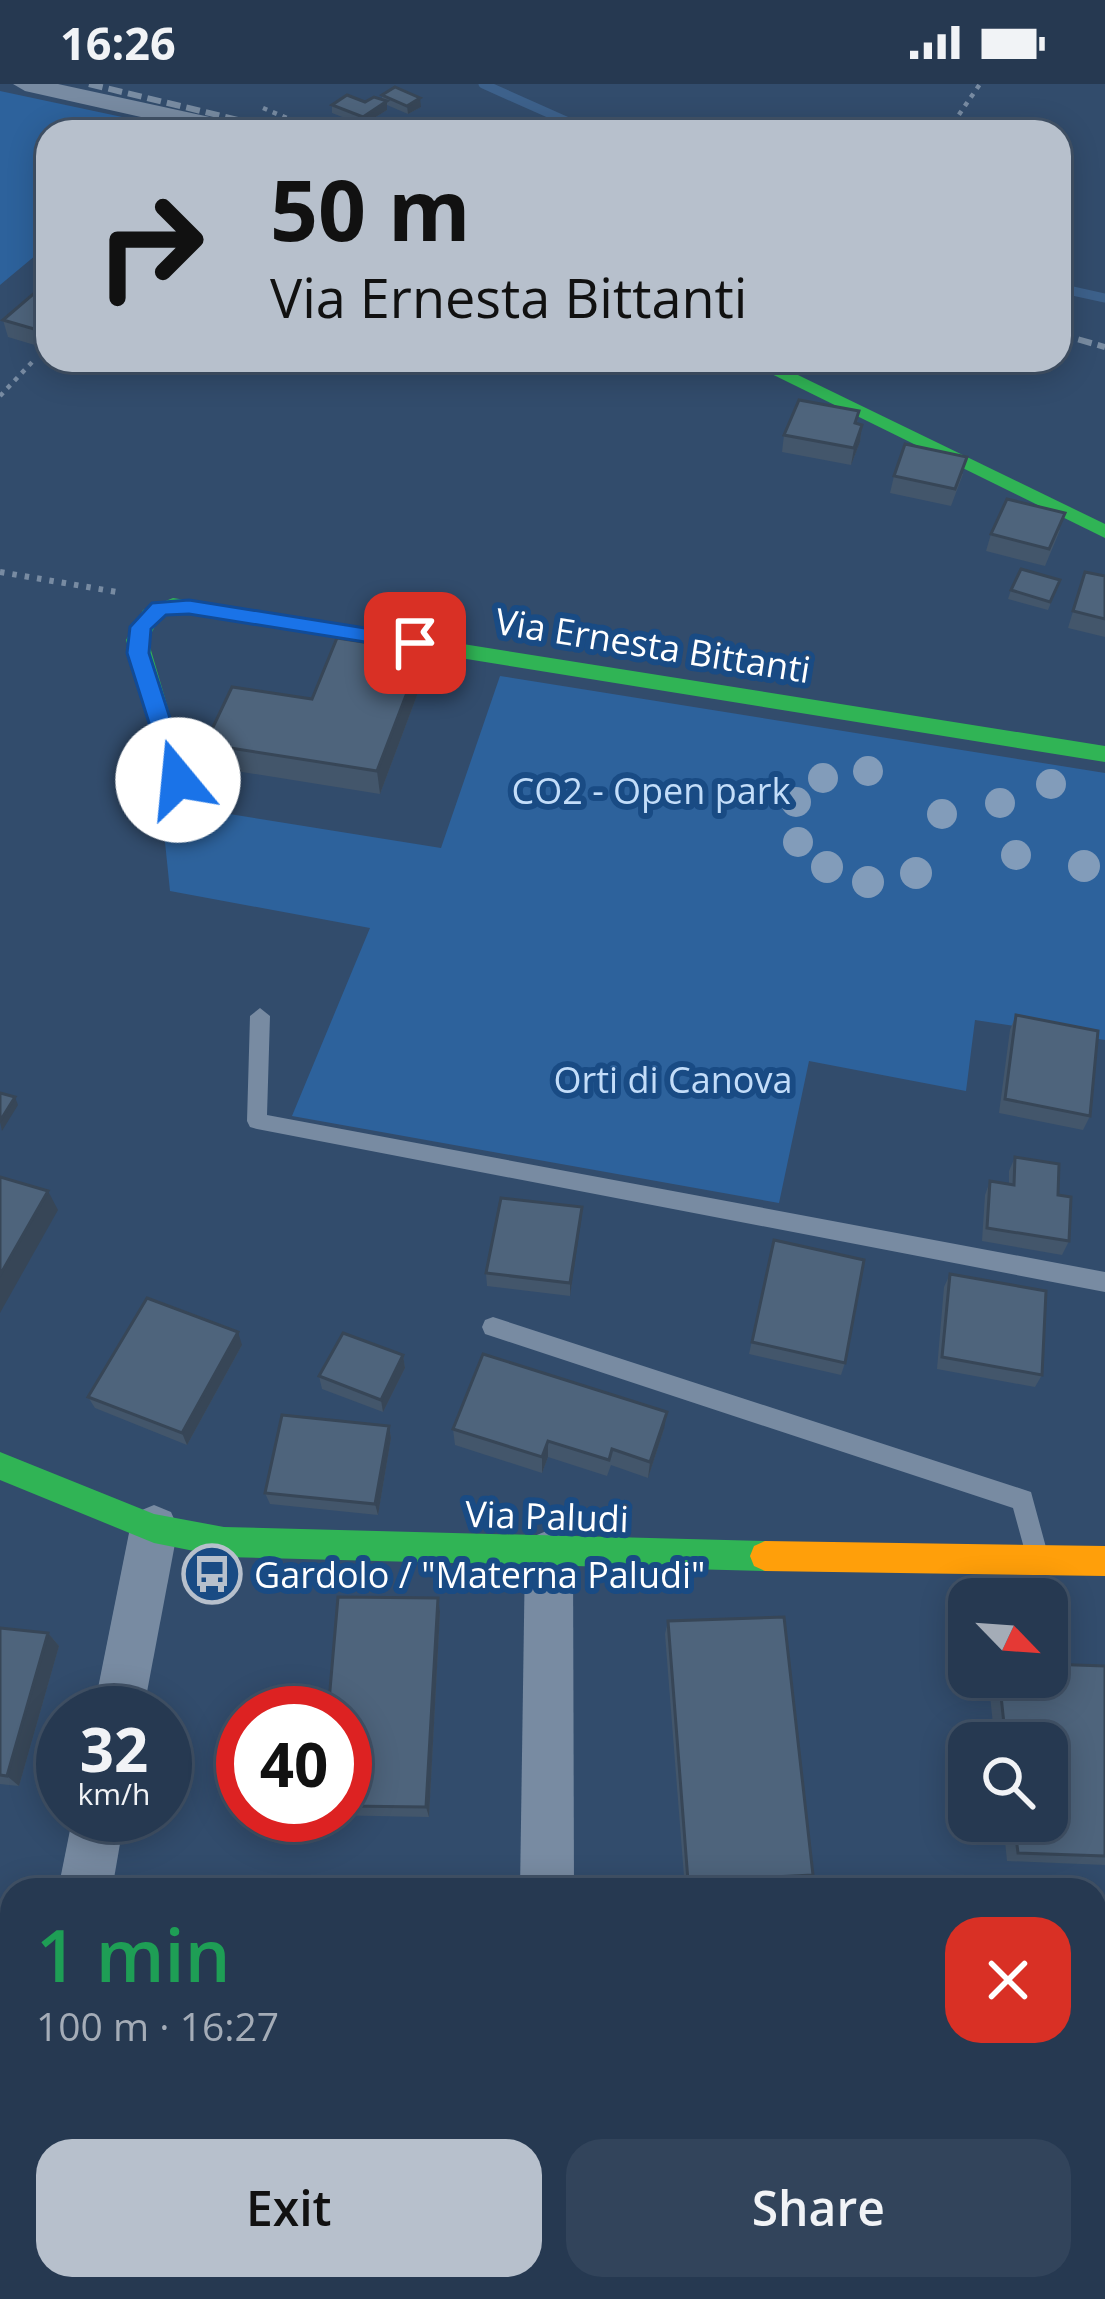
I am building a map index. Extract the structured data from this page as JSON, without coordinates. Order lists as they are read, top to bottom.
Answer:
{
  "streets": {
    "street": ["Via Ernesta Bittanti", "Via Paludi"]
  },
  "parks": ["CO2 - Open park", "Orti di Canova"],
  "places": {
    "bus stop": ["Gardolo / \"Materna Paludi\""]
  },
  "north": "bottom right",
  "page": {
    "status": "16:26",
    "turn": ["50 m", "Via Ernesta Bittanti"],
    "speed": "32 km/h",
    "limit": "40",
    "heading": ["1 min", "100 m · 16:27"],
    "buttons": ["Exit", "Share"]
  }
}
